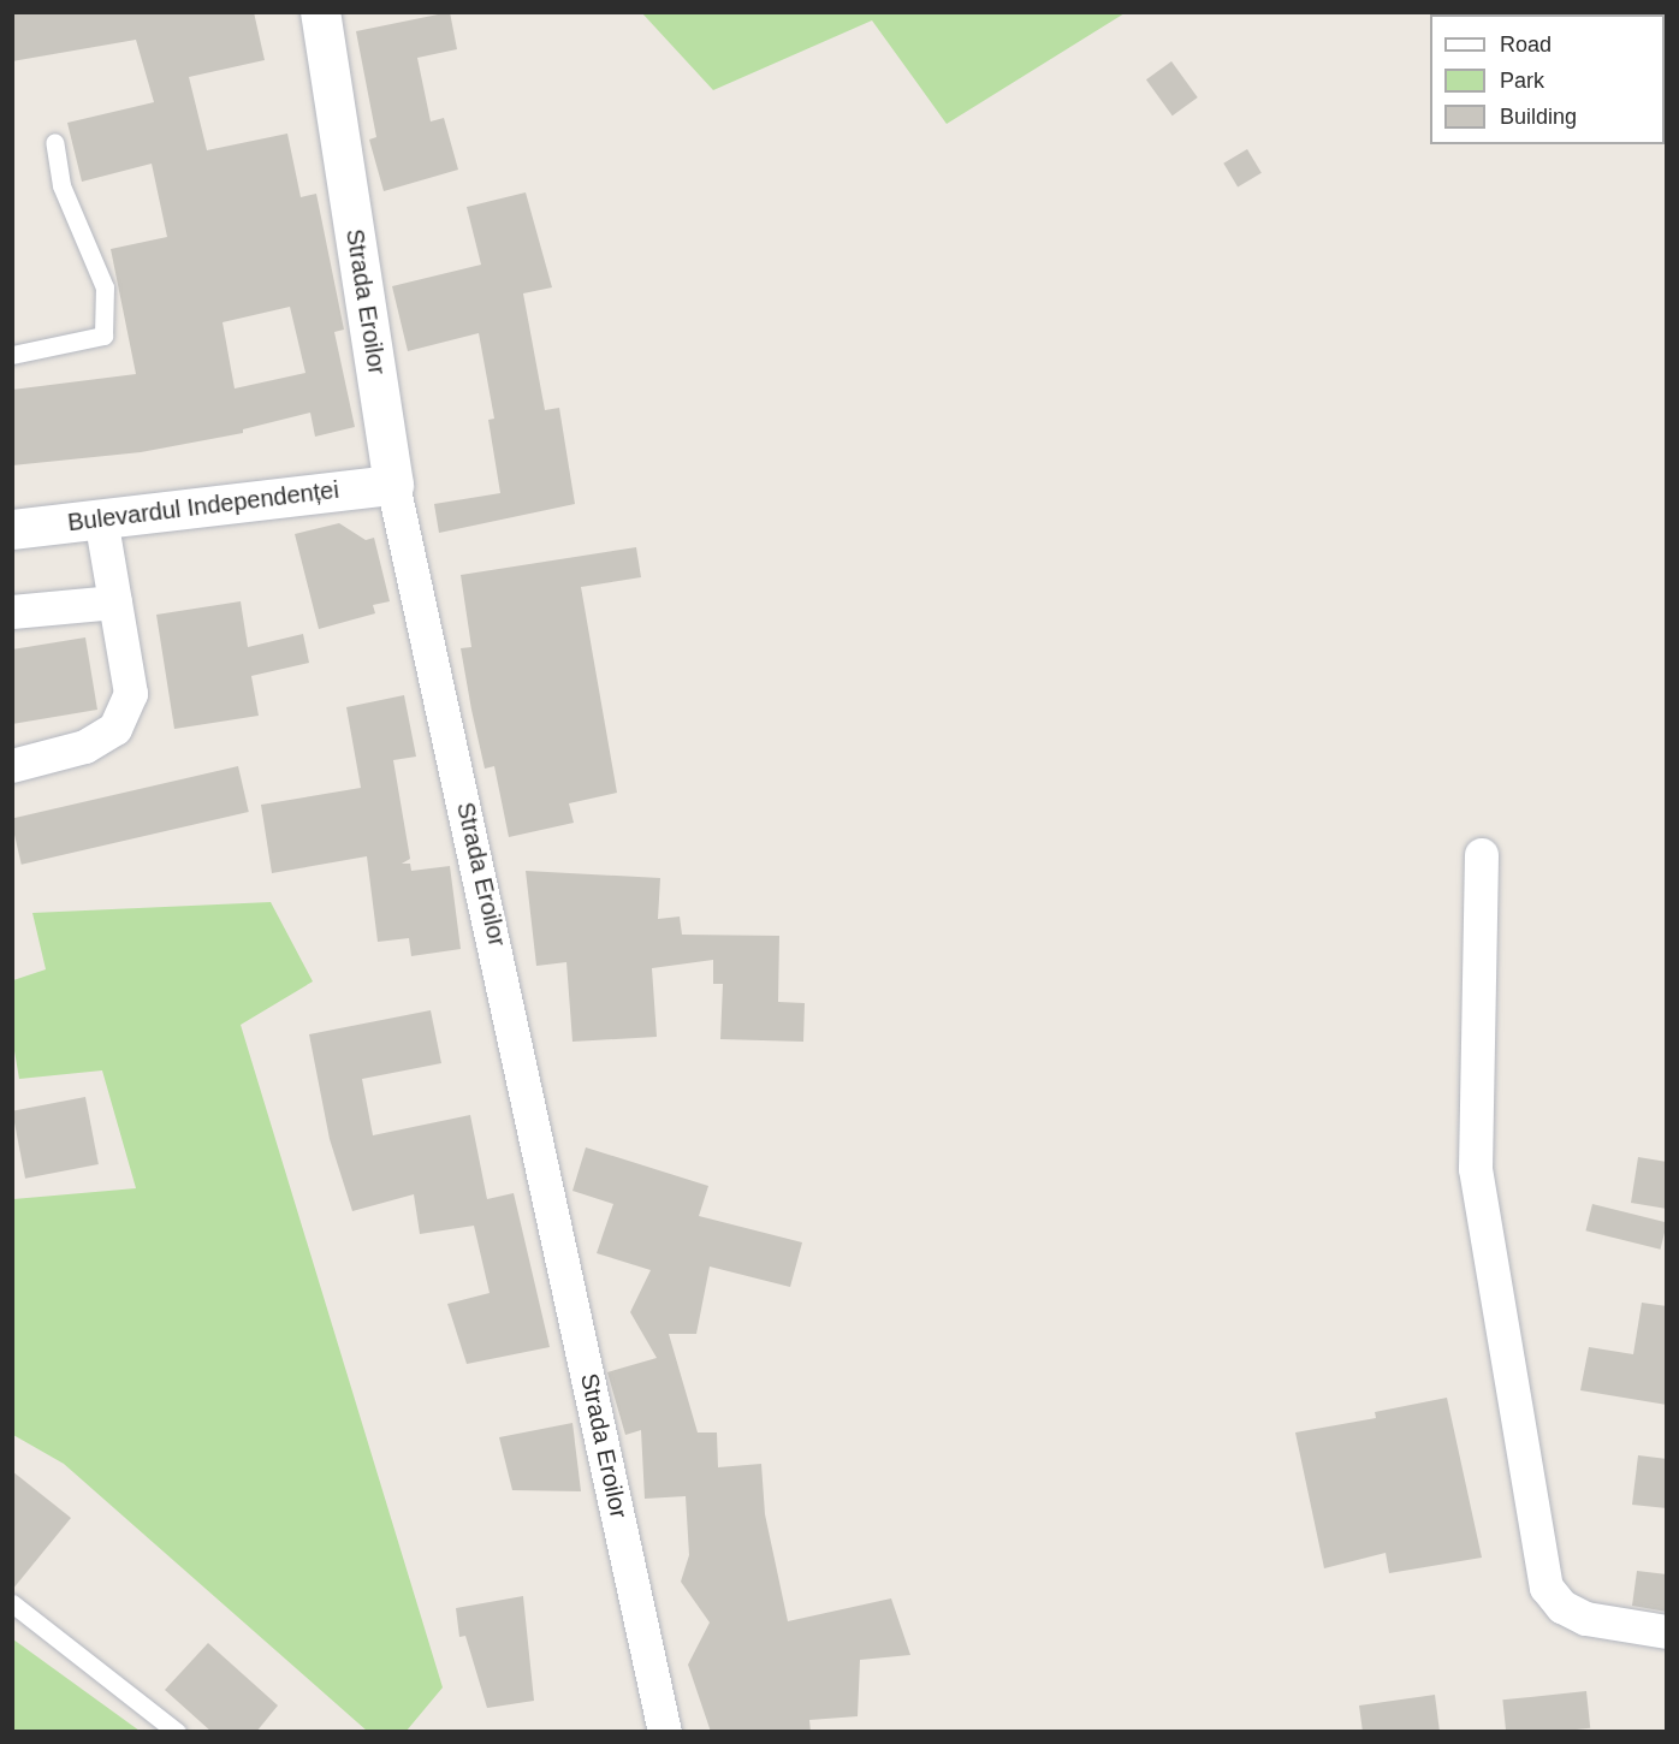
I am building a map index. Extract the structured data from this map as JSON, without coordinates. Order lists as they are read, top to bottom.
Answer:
{
  "streets": {
    "street": ["Strada Eroilor", "Bulevardul Independenței"]
  },
  "crossings": [
    ["Strada Eroilor", "Bulevardul Independenței"]
  ],
  "legend": ["Road", "Park", "Building"]
}
